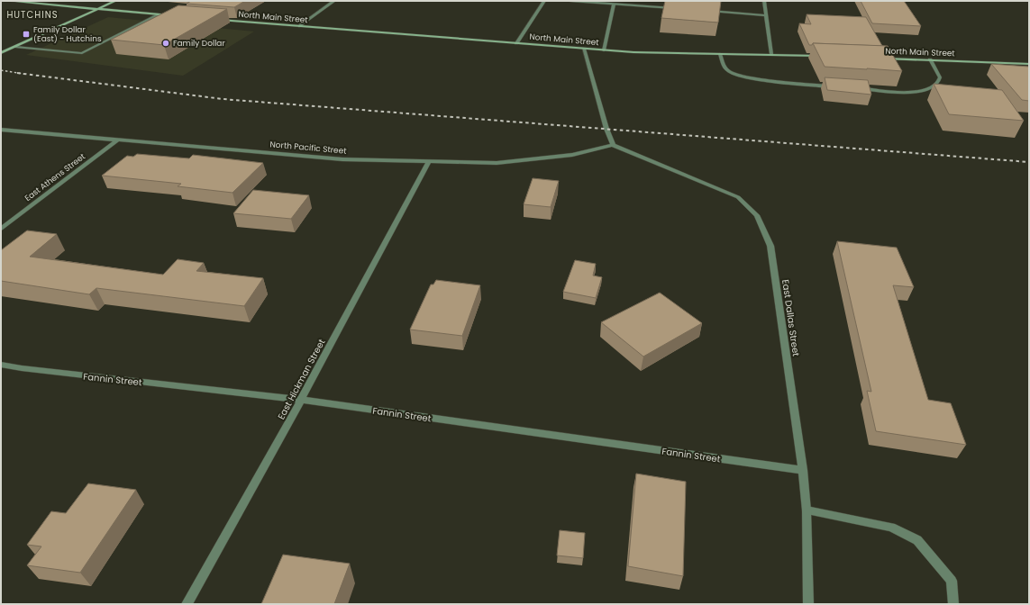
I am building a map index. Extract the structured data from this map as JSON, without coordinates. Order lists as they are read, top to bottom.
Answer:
{
  "streets": {
    "street": [
      "North Main Street",
      "North Pacific Street",
      "East Athens Street",
      "East Dallas Street",
      "Fannin Street",
      "East Hickman Street"
    ]
  },
  "crossings": [
    ["North Pacific Street", "East Athens Street"],
    ["North Pacific Street", "East Dallas Street"],
    ["North Pacific Street", "East Hickman Street"],
    ["East Dallas Street", "Fannin Street"],
    ["Fannin Street", "East Hickman Street"]
  ],
  "districts": ["HUTCHINS"],
  "places": {
    "transit": ["Family Dollar (East) - Hutchins"],
    "other": ["Family Dollar"]
  }
}
